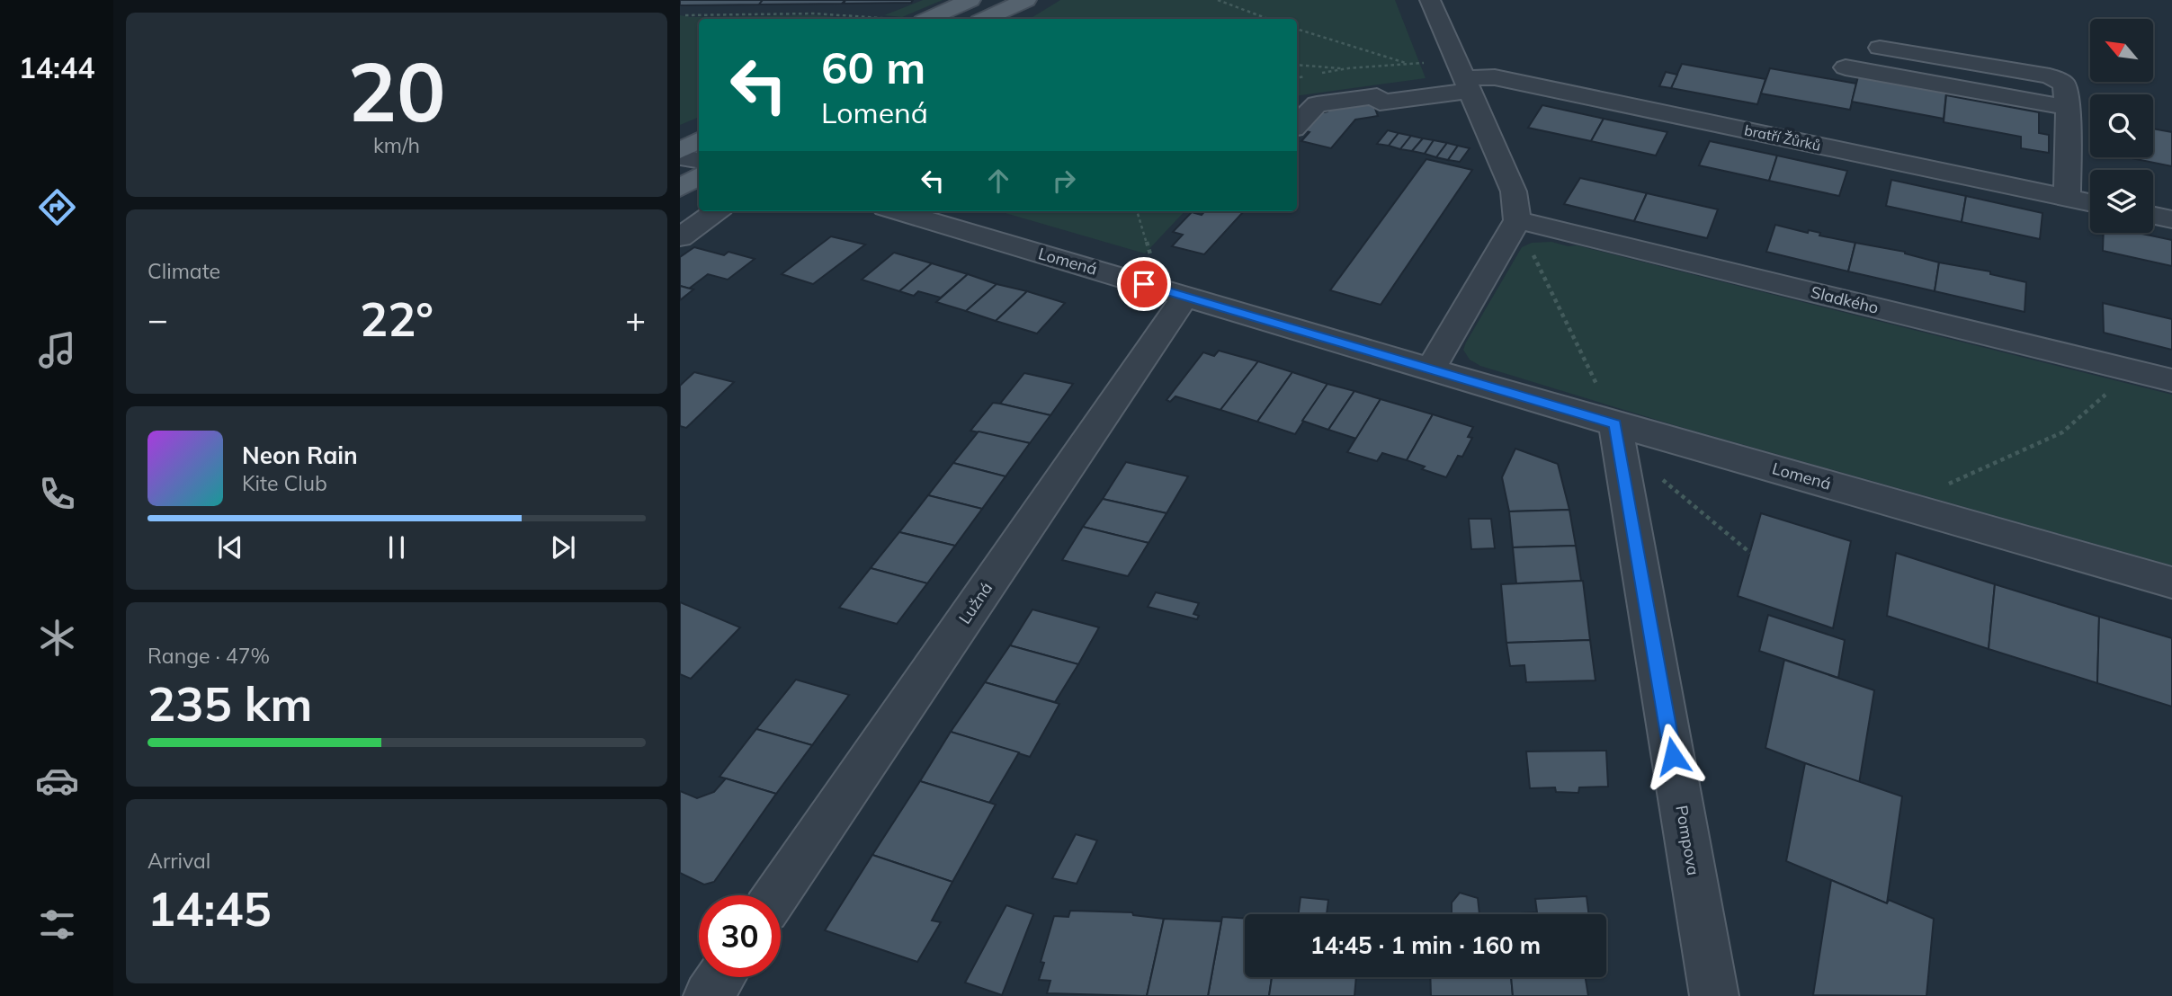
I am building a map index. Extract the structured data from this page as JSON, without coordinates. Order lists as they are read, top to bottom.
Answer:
{
  "streets": {
    "street": [
      "bratří Žůrků",
      "Lomená",
      "Sladkého",
      "Lužná",
      "Pompova"
    ]
  },
  "crossings": [
    ["Lomená", "Lužná"],
    ["Lomená", "Pompova"]
  ],
  "north": "top left",
  "page": {
    "tabs": "14:44",
    "tile": [
      ["20", "km/h"],
      "Climate",
      ["Range · 47%", "235 km"],
      ["Arrival", "14:45"]
    ],
    "turn": ["60 m", "Lomená"],
    "heat": ["−", "22°", "+"],
    "song": ["Neon Rain", "Kite Club"],
    "limit": "30",
    "trip": "14:45 · 1 min · 160 m"
  }
}
